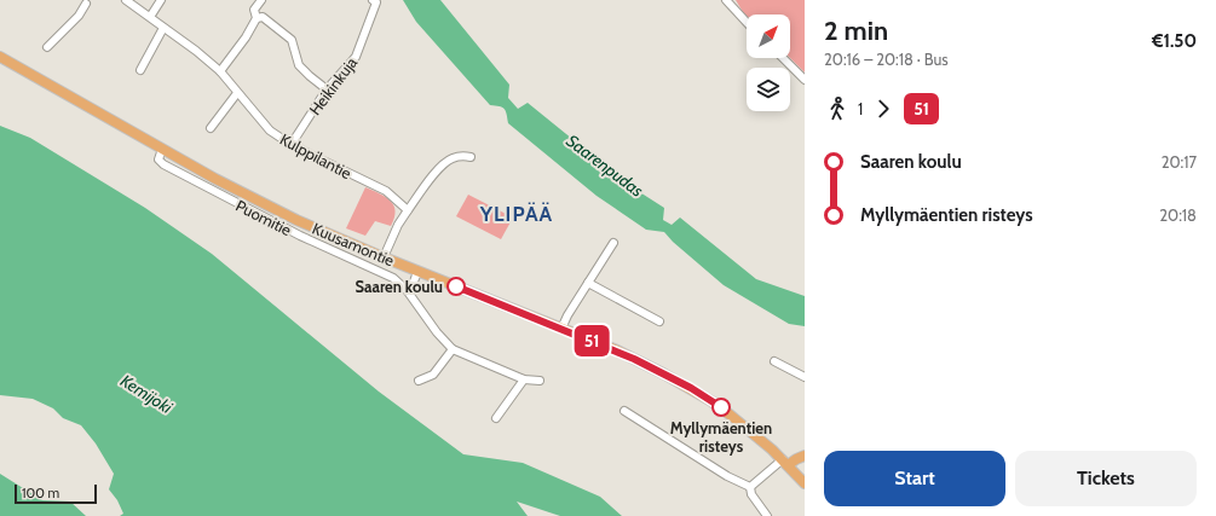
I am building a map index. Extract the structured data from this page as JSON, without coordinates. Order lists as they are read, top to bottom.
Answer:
{
  "streets": {
    "main road": ["Kuusamontie"],
    "street": ["Heikinkuja", "Kulppilantie", "Puomitie"]
  },
  "crossings": [
    ["Heikinkuja", "Kulppilantie"],
    ["Puomitie", "Kuusamontie"]
  ],
  "districts": ["YLIPÄÄ"],
  "water": ["Saarenpudas", "Kemijoki"],
  "places": ["Saaren koulu", "Myllymäentien risteys"],
  "lines": ["bus line 51"],
  "scale_bar": "100 m",
  "north": "top right",
  "page": {
    "on_map": "51",
    "heading": ["2 min", "20:16 – 20:18 · Bus", "€1.50"],
    "legs": ["1", "51"],
    "list": [
      {
        "name": "Saaren koulu",
        "value": "20:17"
      },
      {
        "name": "Myllymäentien risteys",
        "value": "20:18"
      }
    ],
    "buttons": ["Start", "Tickets"],
    "scale": "100 m"
  }
}
